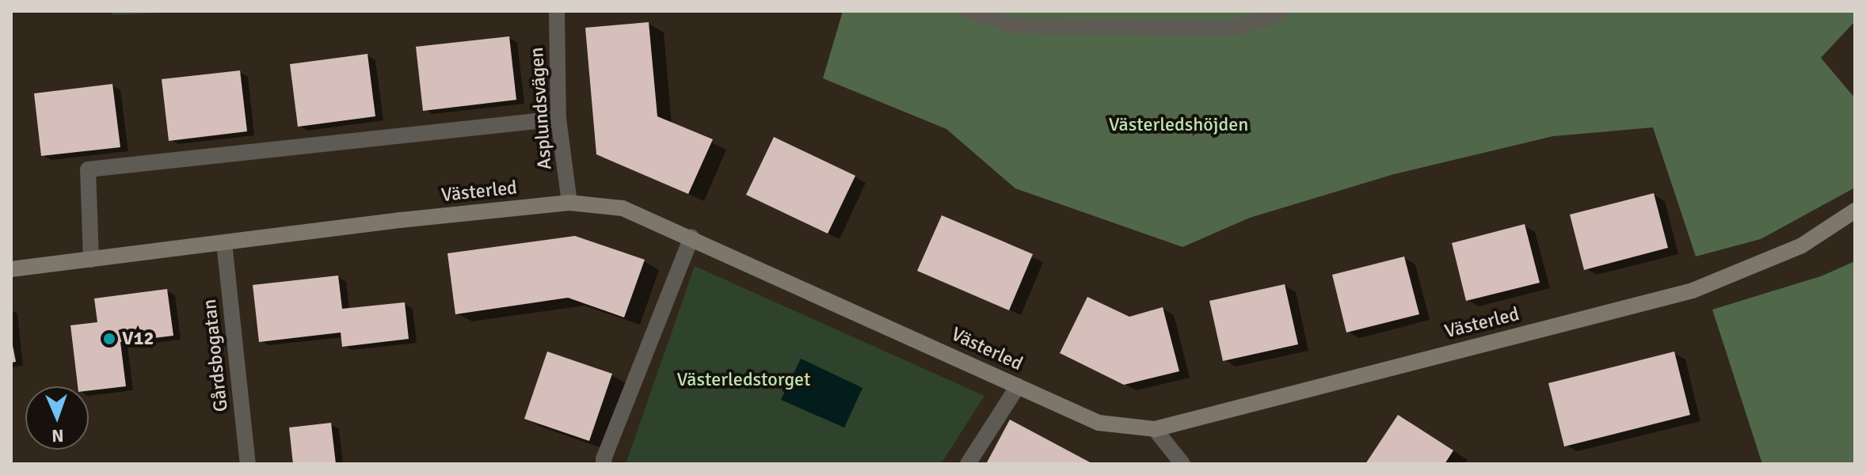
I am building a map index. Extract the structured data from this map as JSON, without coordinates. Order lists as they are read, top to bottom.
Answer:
{
  "streets": {
    "street": ["Asplundsvägen", "Västerled", "Gårdsbogatan"]
  },
  "crossings": [
    ["Asplundsvägen", "Västerled"],
    ["Västerled", "Gårdsbogatan"]
  ],
  "parks": ["Västerledshöjden", "Västerledstorget"],
  "places": ["V12"],
  "north": "bottom"
}
